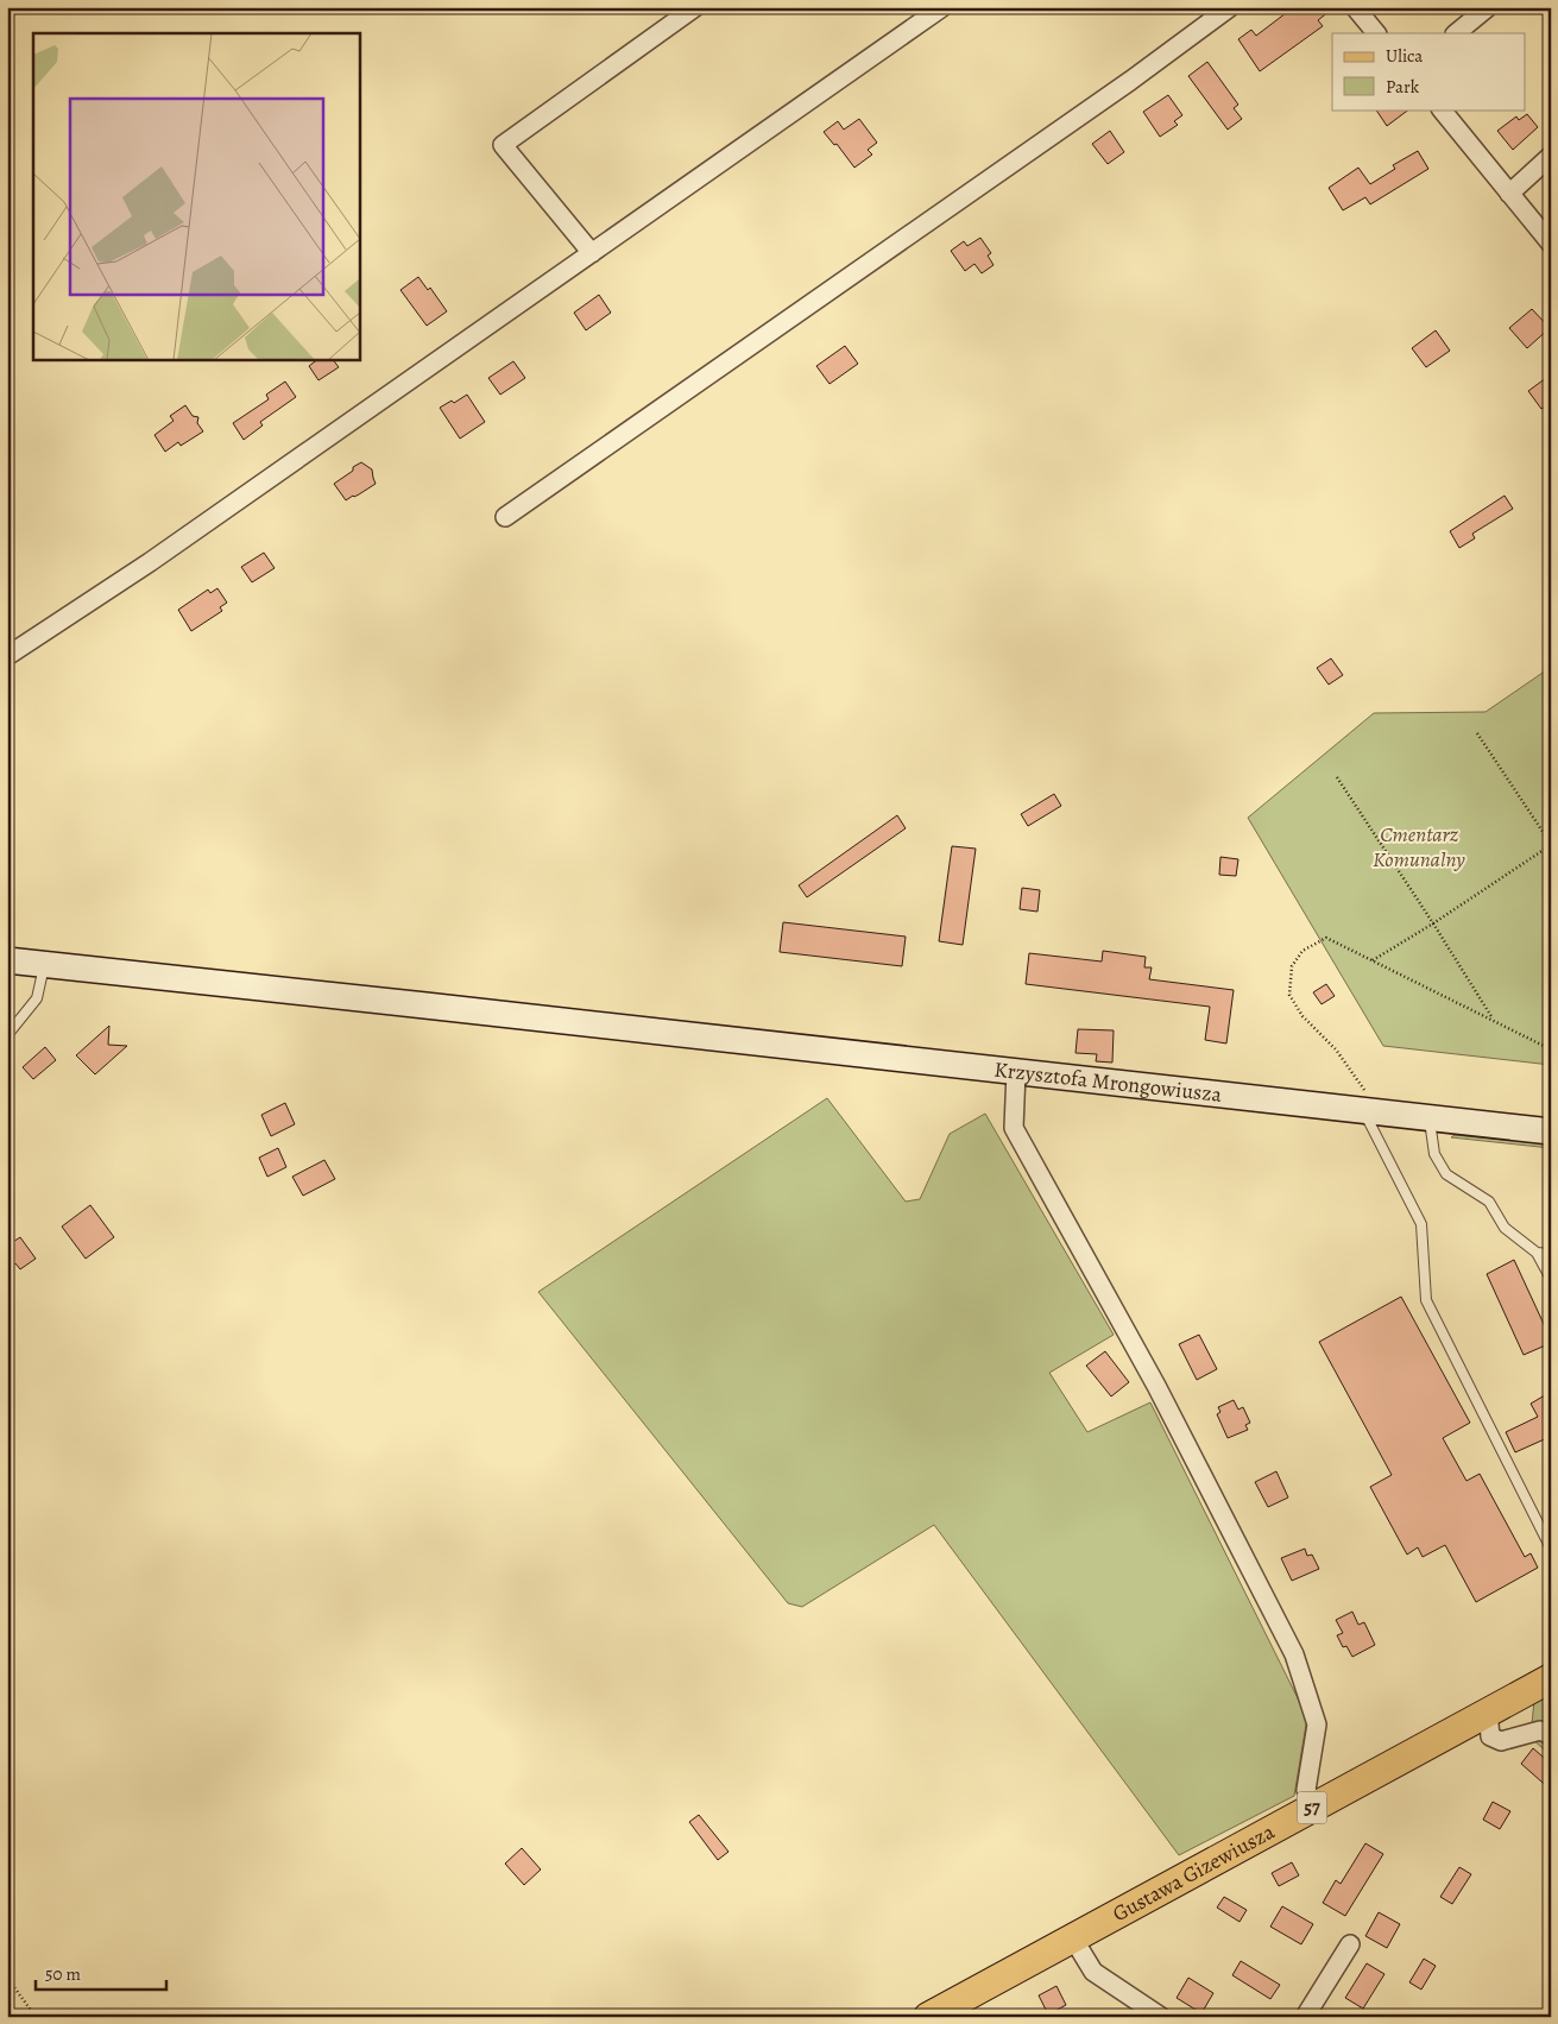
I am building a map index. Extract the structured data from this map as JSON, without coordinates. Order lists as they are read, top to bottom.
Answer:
{
  "streets": {
    "main road": ["Krzysztofa Mrongowiusza", "57", "Gustawa Gizewiusza"]
  },
  "parks": ["Cmentarz Komunalny"],
  "legend": ["Ulica", "Park"],
  "scale_bar": "50 m"
}
